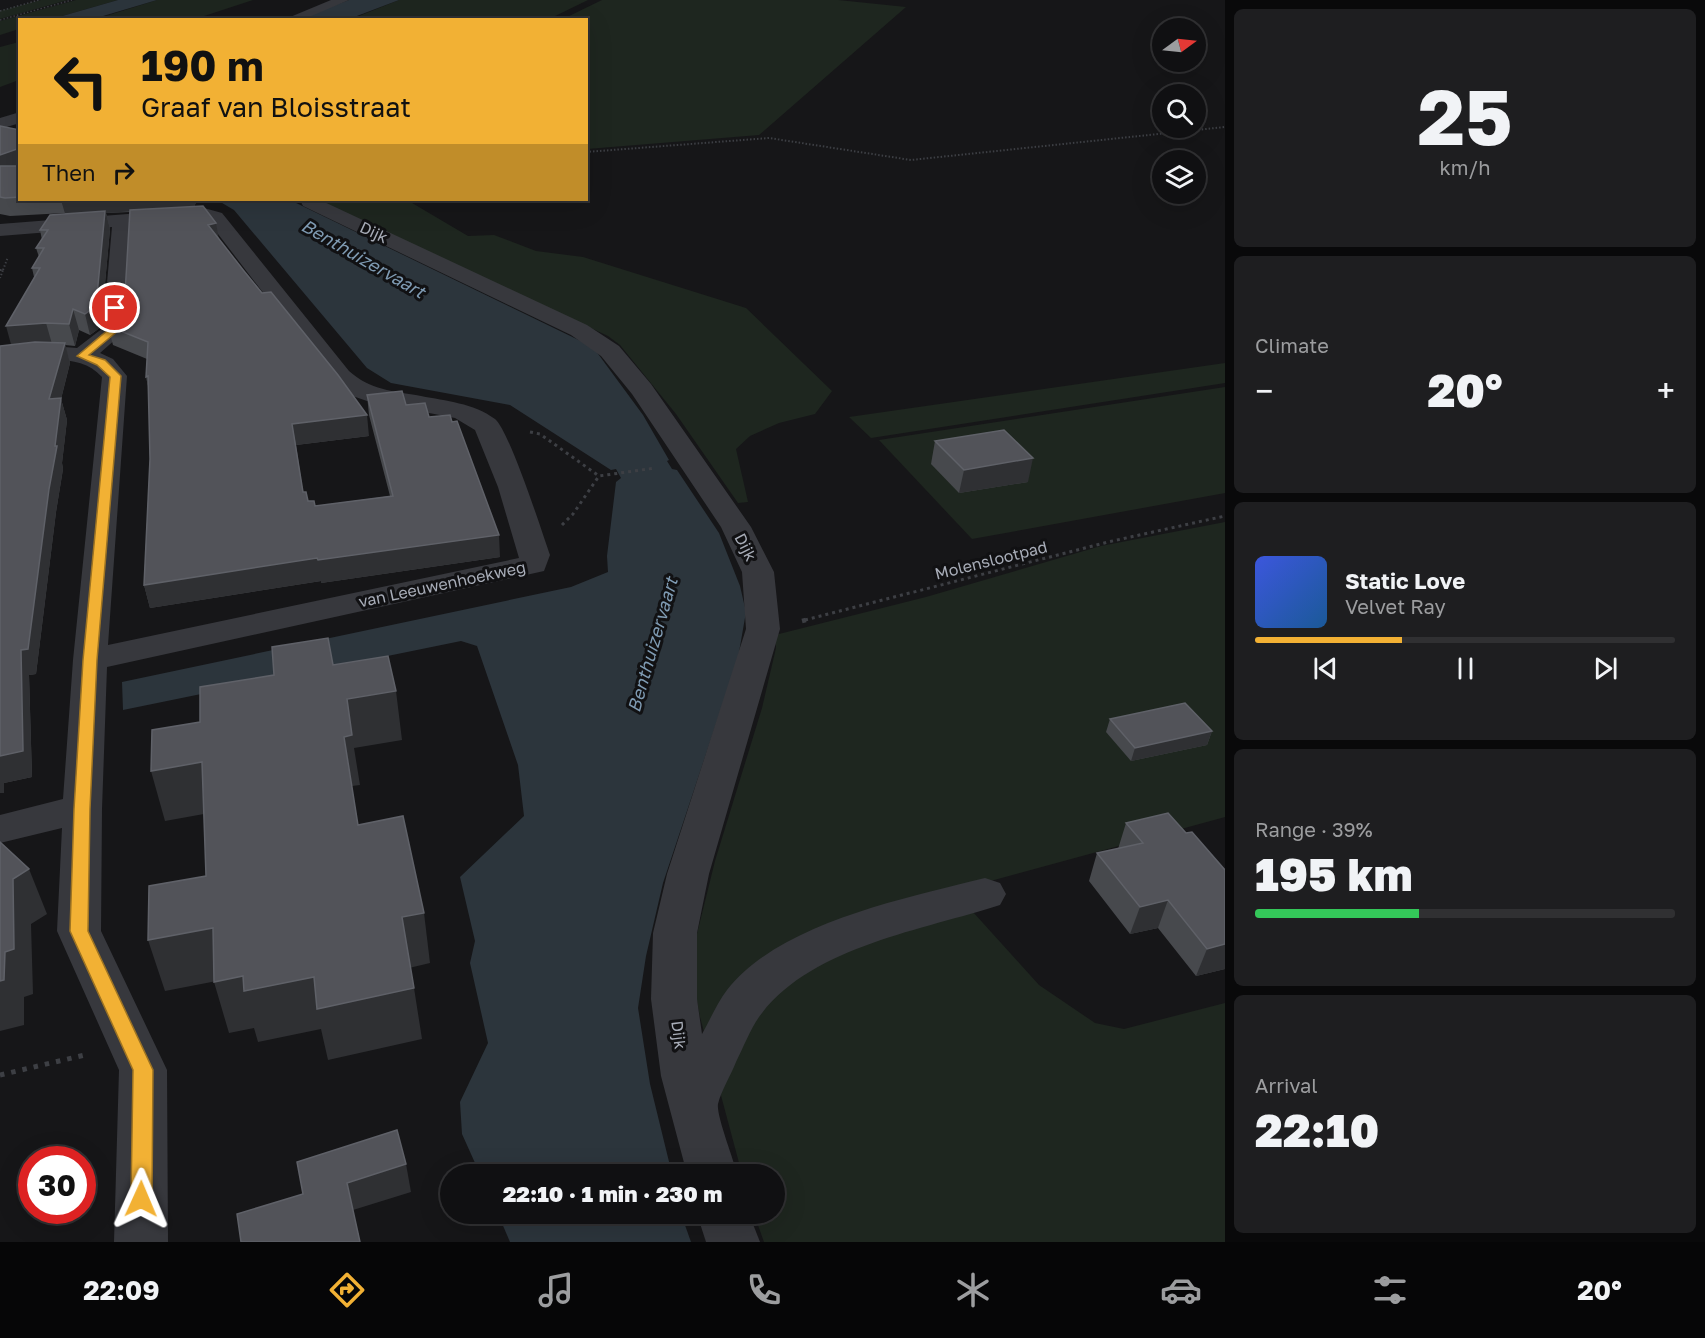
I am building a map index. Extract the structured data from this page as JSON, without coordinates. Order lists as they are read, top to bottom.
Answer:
{
  "streets": {
    "street": ["Dijk", "van Leeuwenhoekweg"],
    "path": ["Molenslootpad"]
  },
  "crossings": [
    ["Dijk", "Molenslootpad"]
  ],
  "water": ["Benthuizervaart"],
  "north": "right",
  "page": {
    "tile": [
      ["25", "km/h"],
      "Climate",
      ["Range · 39%", "195 km"],
      ["Arrival", "22:10"]
    ],
    "turn": ["190 m", "Graaf van Bloisstraat"],
    "then": "Then",
    "heat": ["−", "20°", "+"],
    "song": ["Static Love", "Velvet Ray"],
    "limit": "30",
    "trip": "22:10 · 1 min · 230 m",
    "tabs": ["22:09", "20°"]
  }
}
